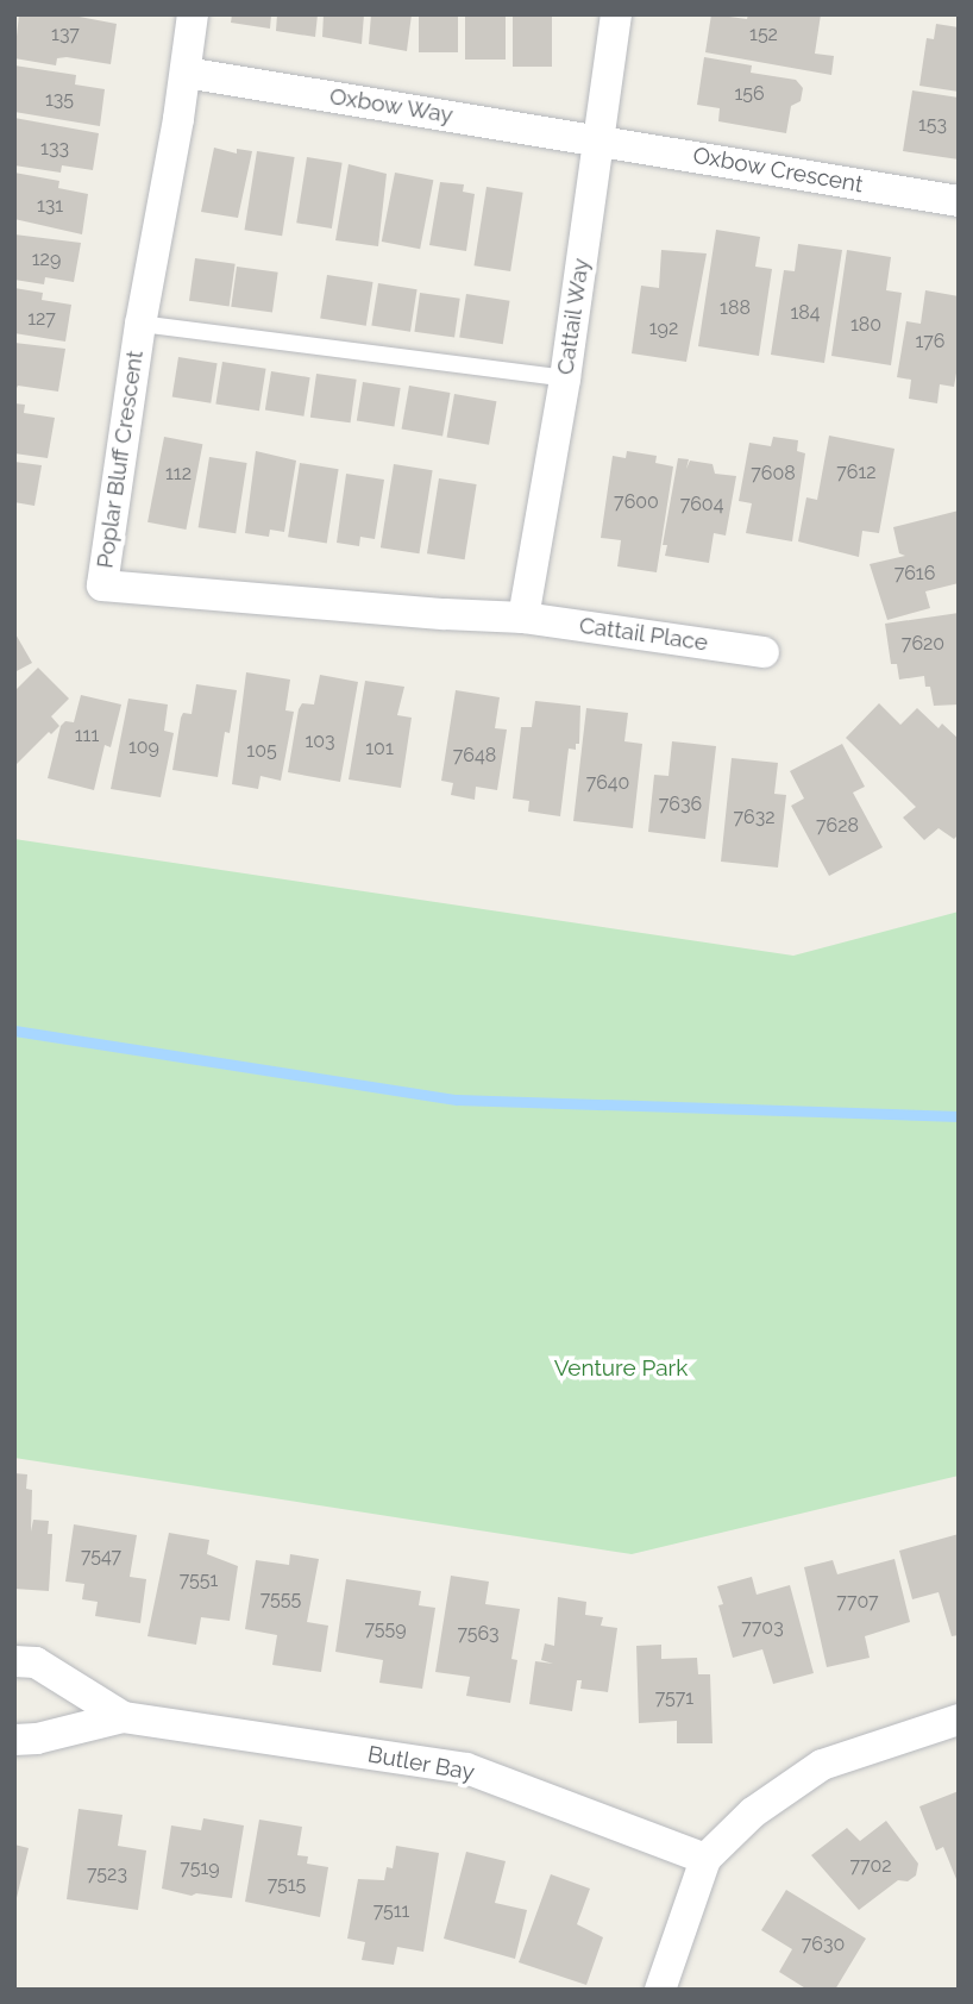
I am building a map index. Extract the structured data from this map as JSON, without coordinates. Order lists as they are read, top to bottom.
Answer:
{
  "streets": {
    "street": [
      "Oxbow Way",
      "Oxbow Crescent",
      "Cattail Way",
      "Poplar Bluff Crescent",
      "Cattail Place",
      "Butler Bay"
    ]
  },
  "crossings": [
    ["Oxbow Way", "Oxbow Crescent"],
    ["Oxbow Way", "Cattail Way"],
    ["Oxbow Way", "Poplar Bluff Crescent"],
    ["Oxbow Crescent", "Cattail Way"],
    ["Cattail Way", "Poplar Bluff Crescent"],
    ["Cattail Way", "Cattail Place"],
    ["Poplar Bluff Crescent", "Cattail Place"]
  ],
  "parks": ["Venture Park"],
  "house_numbers": [
    "137",
    "152",
    "156",
    "135",
    "153",
    "133",
    "131",
    "129",
    "188",
    "184",
    "127",
    "180",
    "192",
    "176",
    "7612",
    "112",
    "7608",
    "7600",
    "7604",
    "7616",
    "7620",
    "111",
    "103",
    "109",
    "101",
    "105",
    "7648",
    "7640",
    "7636",
    "7632",
    "7628",
    "7547",
    "7551",
    "7555",
    "7707",
    "7703",
    "7559",
    "7563",
    "7571",
    "7702",
    "7519",
    "7523",
    "7515",
    "7511",
    "7630"
  ]
}
